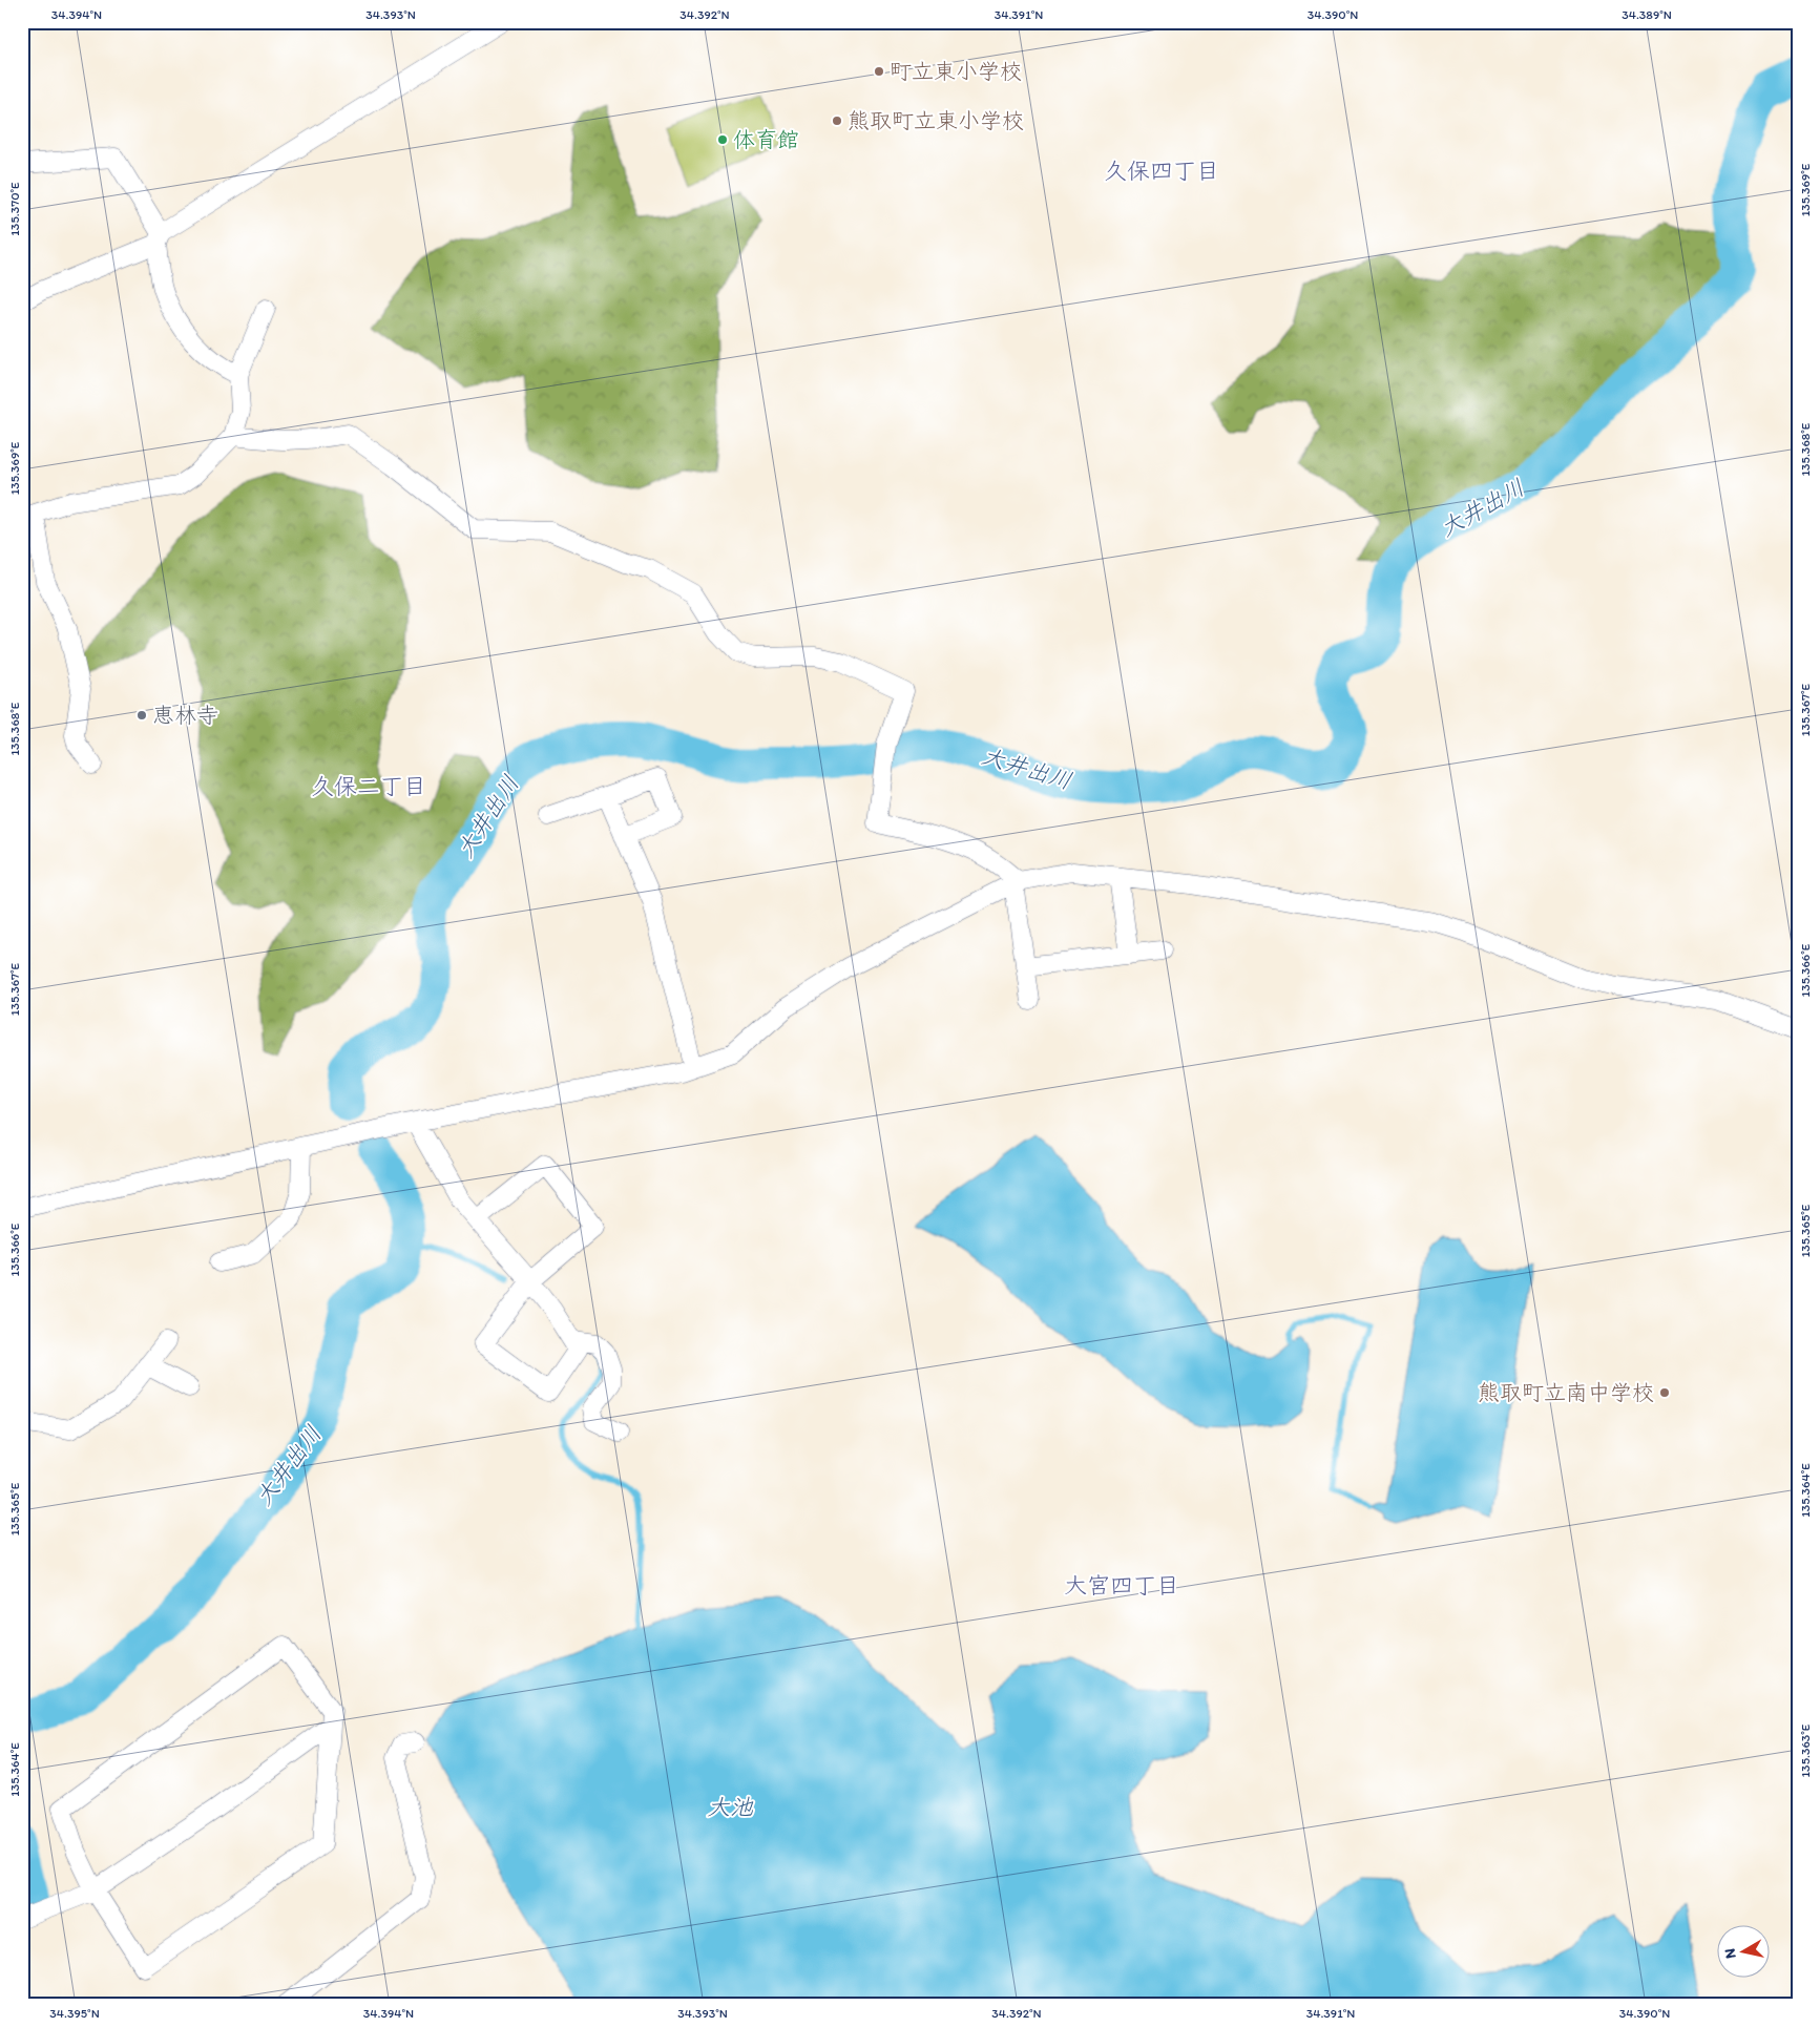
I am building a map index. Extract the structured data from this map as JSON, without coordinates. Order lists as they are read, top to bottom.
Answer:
{
  "districts": ["久保四丁目", "久保二丁目", "大宮四丁目"],
  "water": ["大井出川", "大池"],
  "places": [
    "町立東小学校",
    "熊取町立東小学校",
    "体育館",
    "恵林寺",
    "熊取町立南中学校"
  ],
  "north": "left",
  "coordinates": [
    "34.394°N",
    "34.393°N",
    "34.392°N",
    "34.391°N",
    "34.390°N",
    "34.389°N",
    "135.369°E",
    "135.370°E",
    "135.368°E",
    "135.367°E",
    "135.366°E",
    "135.365°E",
    "135.364°E",
    "135.363°E",
    "34.395°N"
  ]
}
